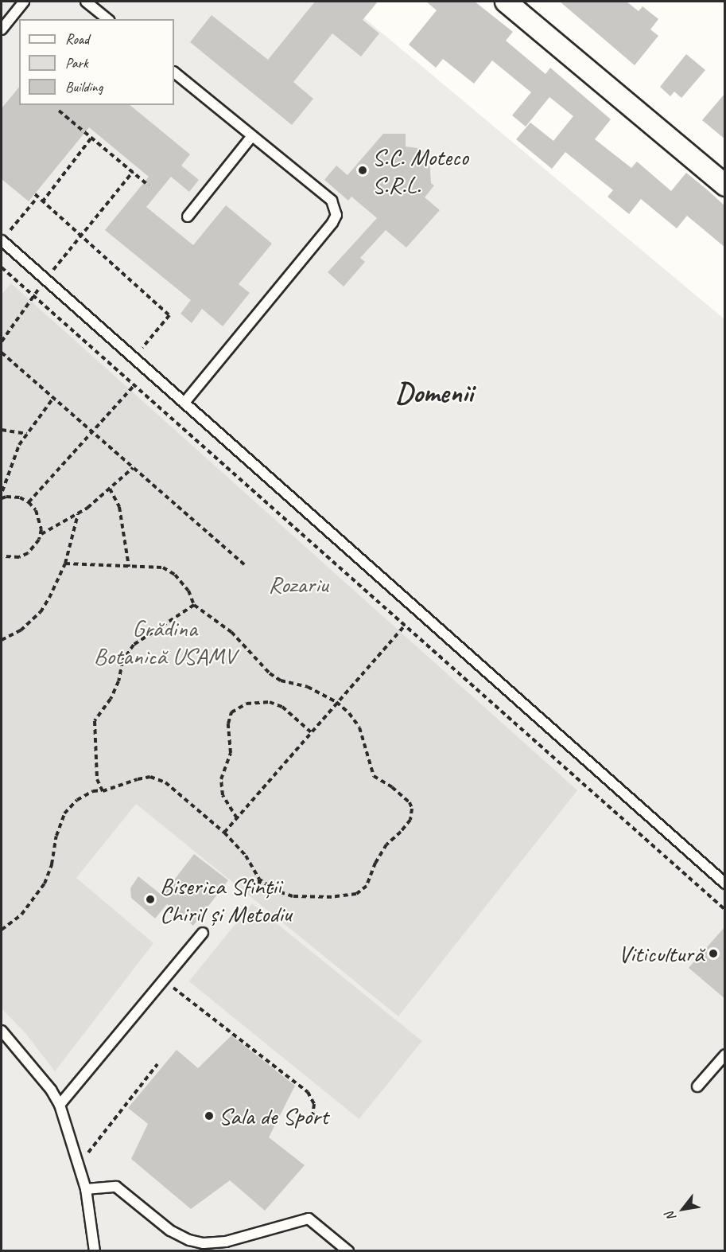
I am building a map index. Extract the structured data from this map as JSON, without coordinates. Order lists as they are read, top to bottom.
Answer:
{
  "districts": ["Domenii"],
  "parks": ["Rozariu", "Grădina Botanică USAMV"],
  "places": [
    "S.C. Moteco S.R.L.",
    "Biserica Sfinții Chiril și Metodiu",
    "Viticultură",
    "Sala de Sport"
  ],
  "legend": ["Road", "Park", "Building"],
  "north": "bottom left"
}
